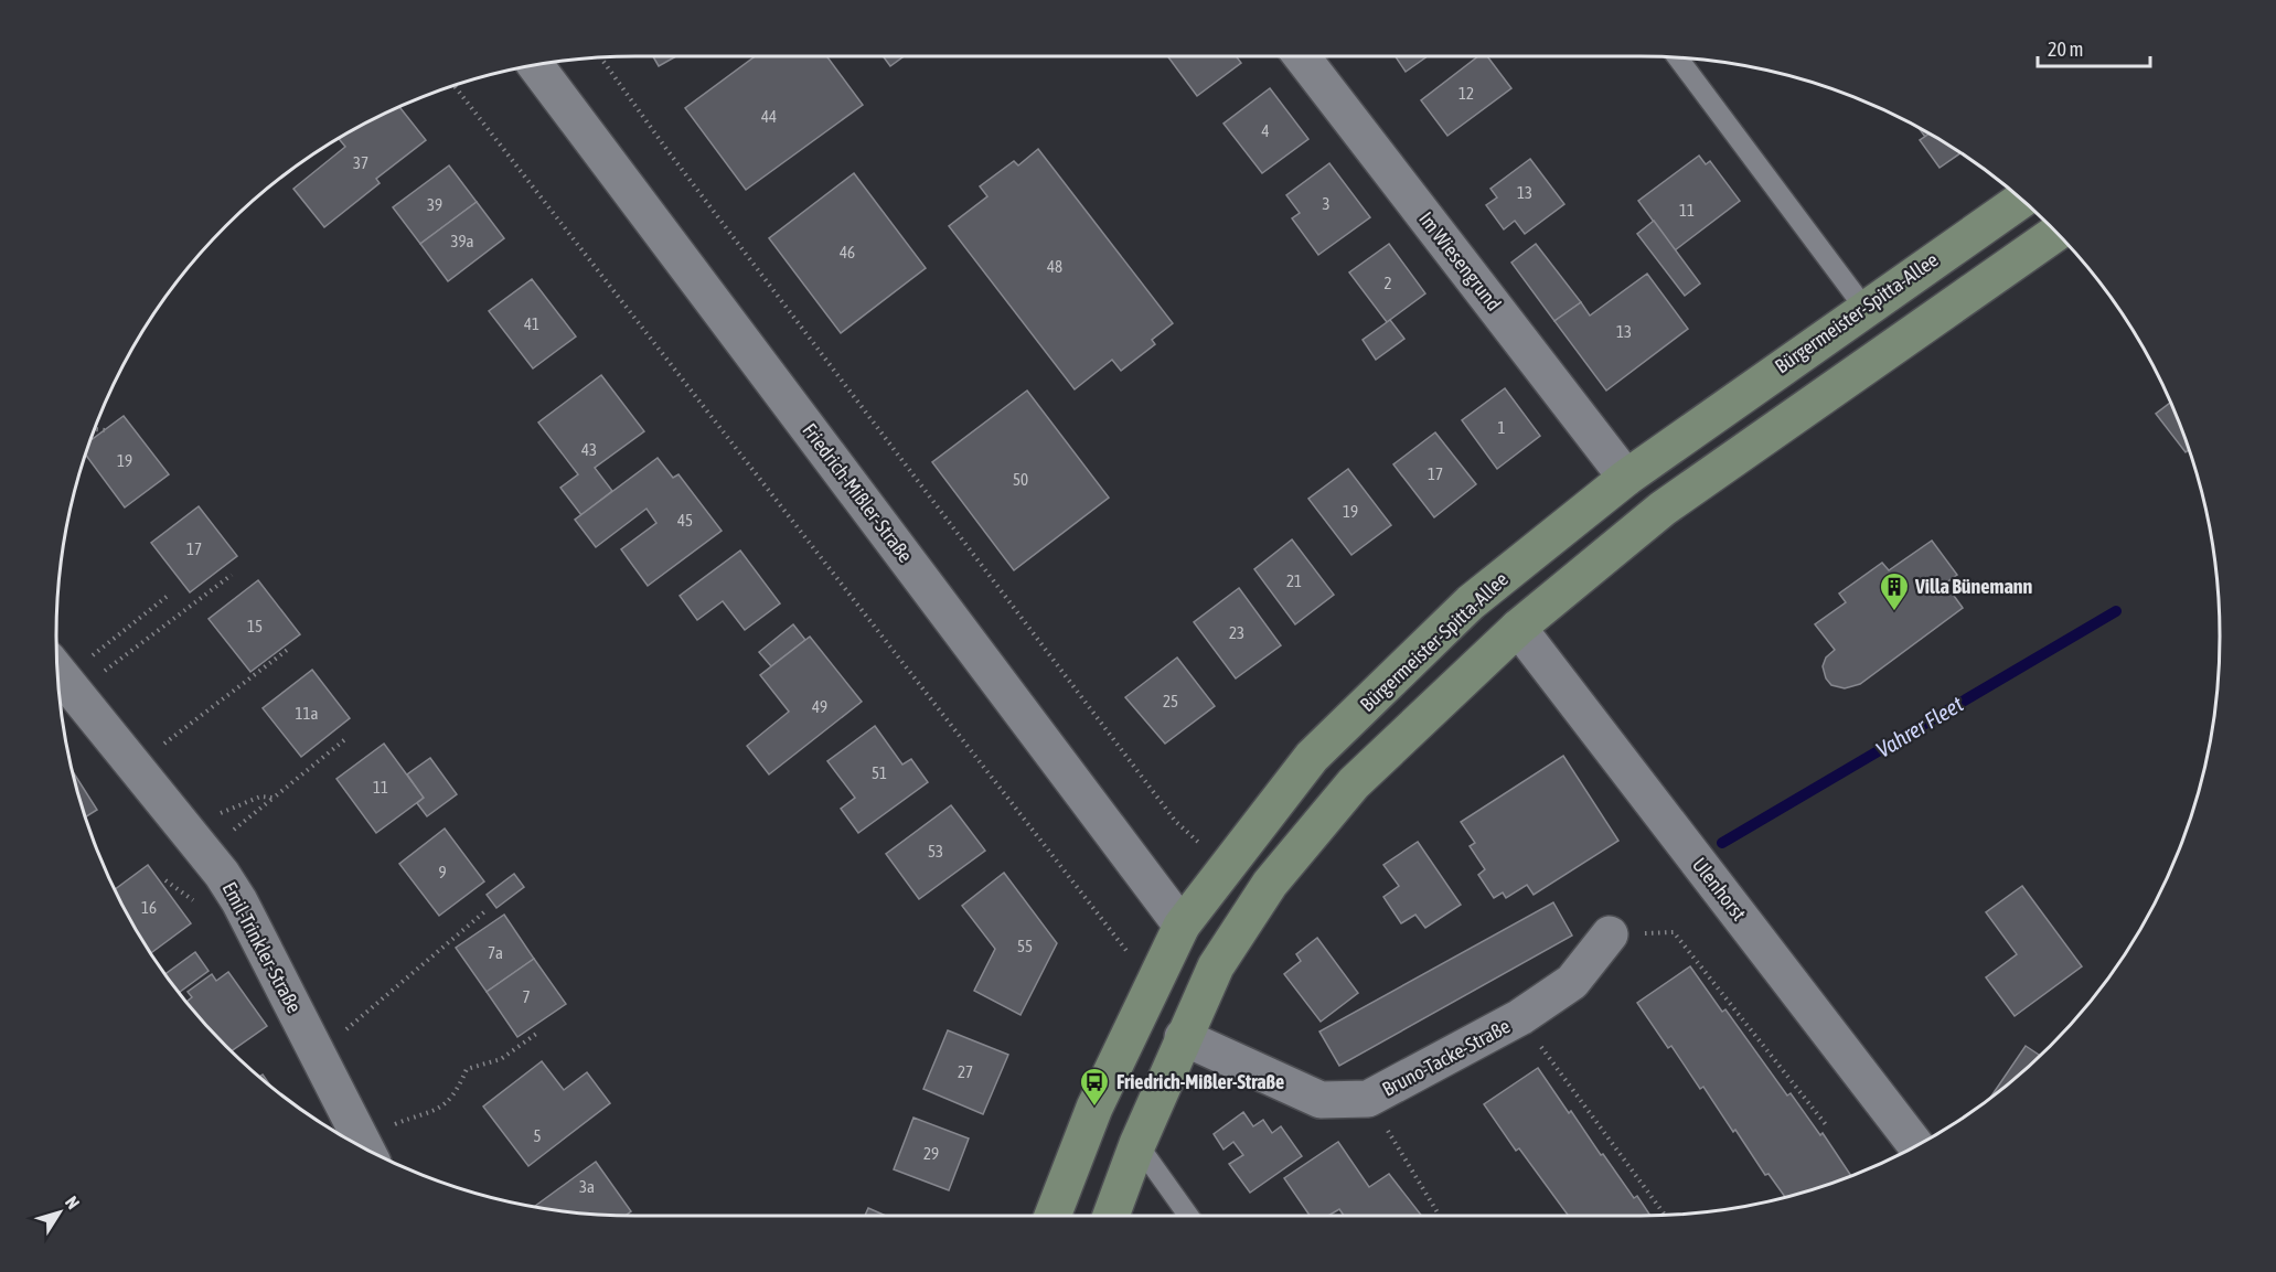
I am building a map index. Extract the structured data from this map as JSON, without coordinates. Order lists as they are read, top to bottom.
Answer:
{
  "streets": {
    "main road": ["Bürgermeister-Spitta-Allee"],
    "street": [
      "Im Wiesengrund",
      "Friedrich-Mißler-Straße",
      "Ulenhorst",
      "Emil-Trinkler-Straße",
      "Bruno-Tacke-Straße"
    ]
  },
  "crossings": [
    ["Im Wiesengrund", "Bürgermeister-Spitta-Allee"],
    ["Bürgermeister-Spitta-Allee", "Friedrich-Mißler-Straße"]
  ],
  "water": ["Vahrer Fleet"],
  "places": {
    "building": ["Villa Bünemann"],
    "bus stop": ["Friedrich-Mißler-Straße"]
  },
  "house_numbers": [
    "12",
    "44",
    "4",
    "37",
    "13",
    "3",
    "39",
    "11",
    "39a",
    "46",
    "48",
    "2",
    "41",
    "13",
    "1",
    "43",
    "19",
    "17",
    "50",
    "19",
    "45",
    "17",
    "21",
    "15",
    "23",
    "25",
    "49",
    "11a",
    "51",
    "11",
    "53",
    "9",
    "16",
    "55",
    "7a",
    "7",
    "27",
    "5",
    "29",
    "3a"
  ],
  "scale_bar": "20 m",
  "north": "top right"
}
